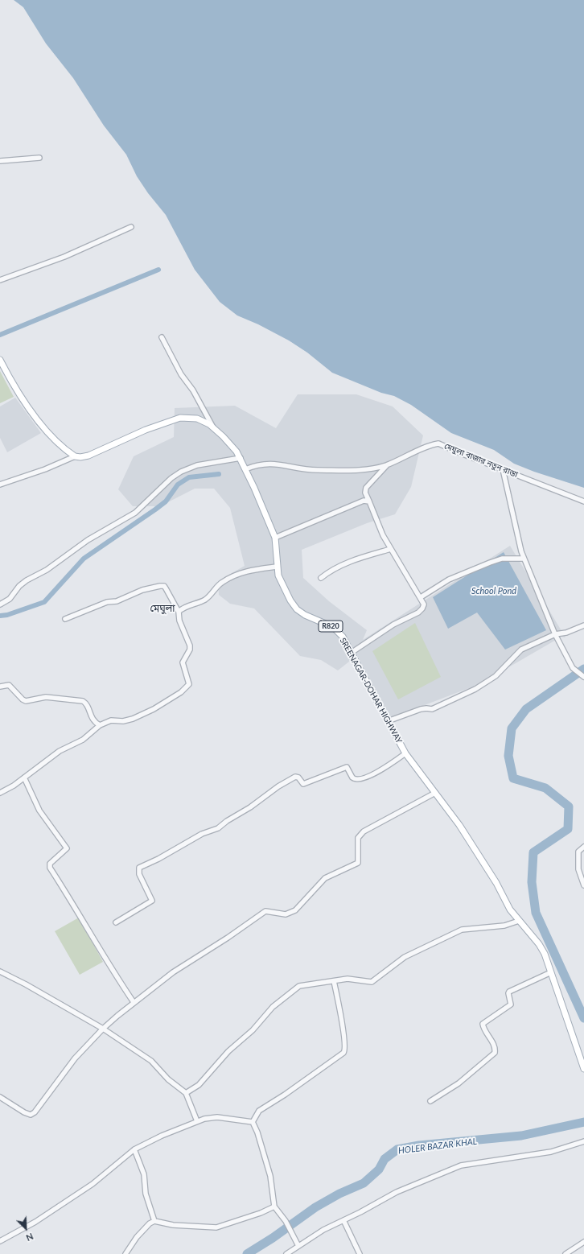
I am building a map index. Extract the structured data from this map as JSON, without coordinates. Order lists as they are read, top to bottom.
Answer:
{
  "streets": {
    "main road": ["R820", "SREENAGAR-DOHAR HIGHWAY"],
    "street": ["মেঘুলা বাজার নতুন রাস্তা"]
  },
  "crossings": [
    ["মেঘুলা বাজার নতুন রাস্তা", "SREENAGAR-DOHAR HIGHWAY"]
  ],
  "districts": ["মেঘুলা"],
  "water": ["School Pond", "HOLER BAZAR KHAL"],
  "north": "bottom right"
}
